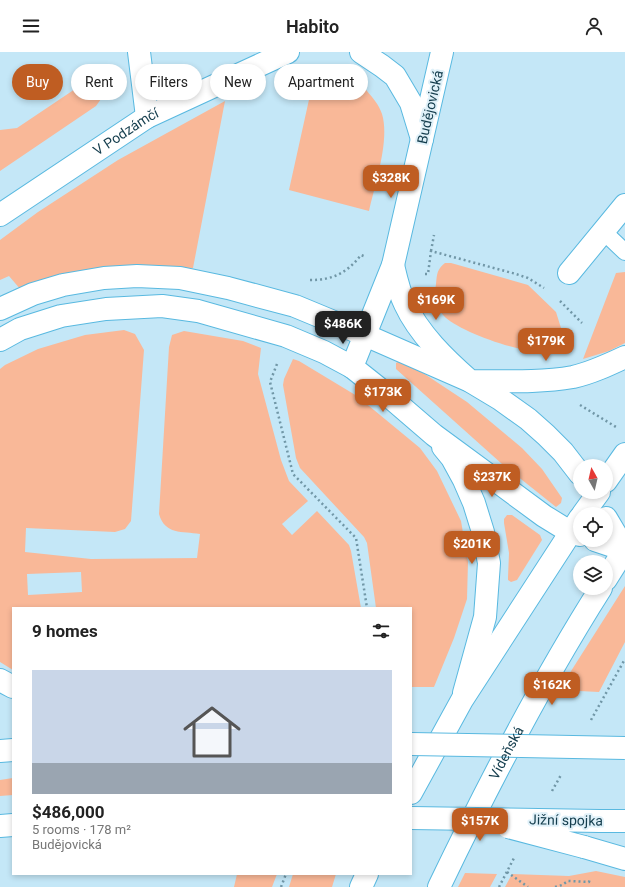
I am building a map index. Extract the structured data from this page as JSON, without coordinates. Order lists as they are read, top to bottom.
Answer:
{
  "streets": {
    "main road": [
      "Budějovická",
      "V Podzámčí",
      "Vídeňská",
      "Jižní spojka"
    ]
  },
  "north": "top",
  "page": {
    "header": "Habito",
    "chip": [
      "Buy",
      "Rent",
      "Filters",
      "New",
      "Apartment"
    ],
    "price": [
      "$328K",
      "$169K",
      "$486K",
      "$179K",
      "$173K",
      "$237K",
      "$201K",
      "$162K",
      "$157K"
    ],
    "heading": "9 homes",
    "list": [
      {
        "name": "$486,000",
        "note": "5 rooms · 178 m² · Budějovická"
      }
    ]
  }
}
